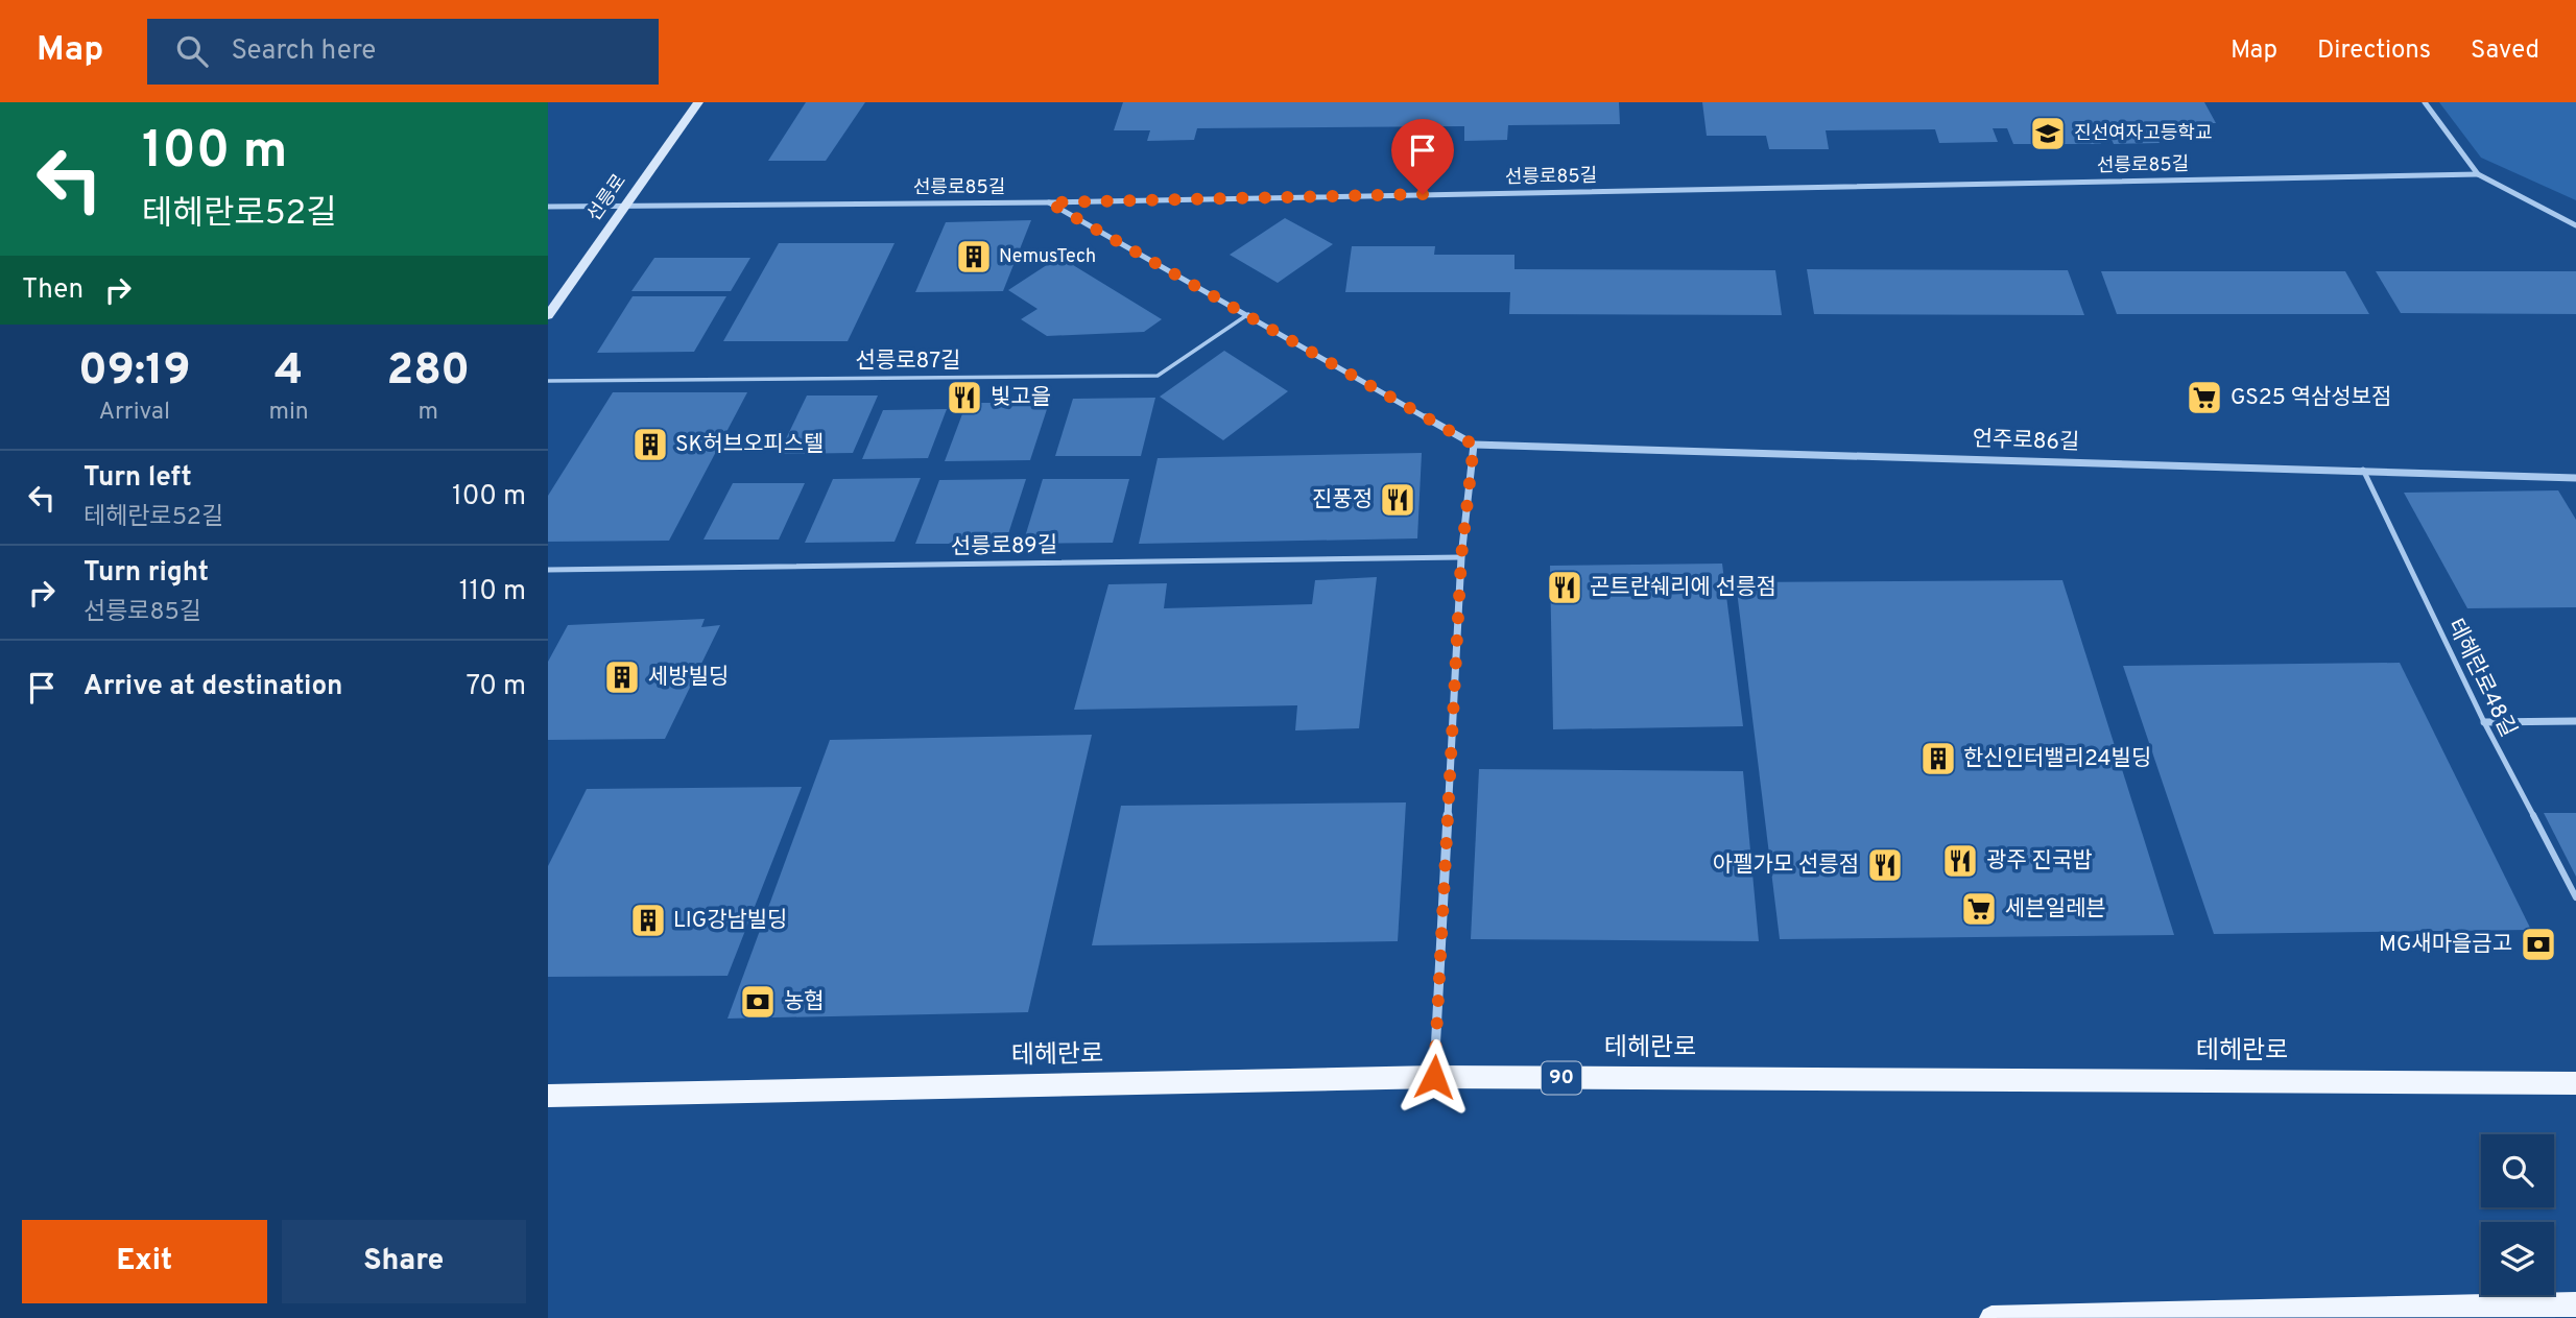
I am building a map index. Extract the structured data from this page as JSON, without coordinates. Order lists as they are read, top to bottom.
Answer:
{
  "streets": {
    "main road": ["선릉로", "테헤란로", "90"],
    "street": ["선릉로85길", "언주로86길"],
    "lane": ["선릉로87길", "선릉로89길", "테헤란로48길"]
  },
  "crossings": [
    ["선릉로85길", "선릉로"],
    ["언주로86길", "테헤란로48길"]
  ],
  "places": {
    "school or university": ["진선여자고등학교"],
    "building": [
      "NemusTech",
      "SK허브오피스텔",
      "세방빌딩",
      "한신인터밸리24빌딩",
      "LIG강남빌딩"
    ],
    "restaurant": [
      "빛고을",
      "진풍정",
      "곤트란쉐리에 선릉점",
      "광주 진국밥",
      "아펠가모 선릉점"
    ],
    "supermarket": ["GS25 역삼성보점", "세븐일레븐"],
    "bank": ["MG새마을금고", "농협"]
  },
  "page": {
    "header": "Map",
    "search": "Search here",
    "nav": ["Map", "Directions", "Saved"],
    "turn": ["100 m", "테헤란로52길"],
    "then": "Then",
    "eta": [
      "09:19",
      "Arrival",
      "4",
      "min",
      "280",
      "m"
    ],
    "list": [
      {
        "name": "Turn left",
        "note": "테헤란로52길",
        "value": "100 m"
      },
      {
        "name": "Turn right",
        "note": "선릉로85길",
        "value": "110 m"
      },
      {
        "name": "Arrive at destination",
        "value": "70 m"
      }
    ],
    "buttons": ["Exit", "Share"]
  }
}
